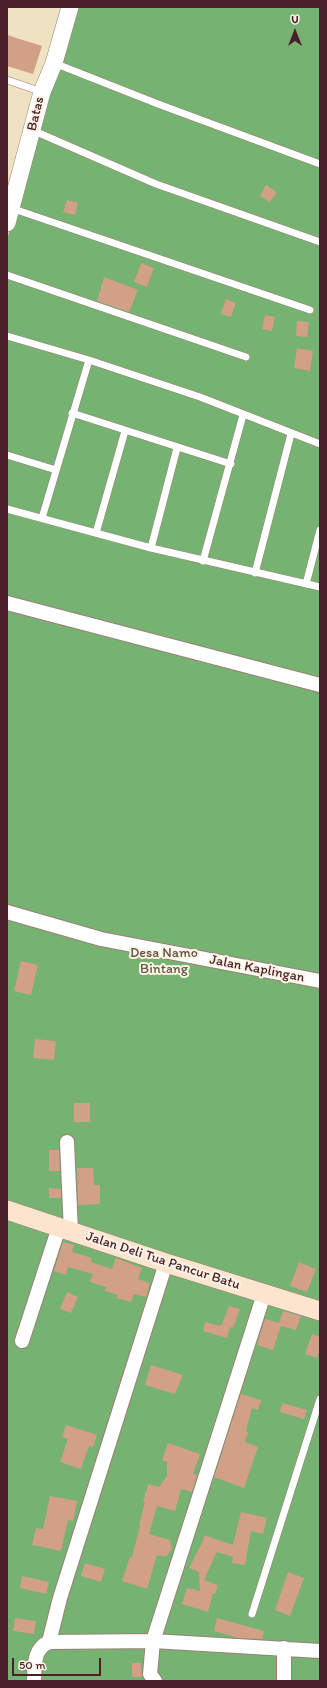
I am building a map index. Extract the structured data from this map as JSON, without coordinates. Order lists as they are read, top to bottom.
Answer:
{
  "streets": {
    "main road": ["Jalan Deli Tua Pancur Batu"],
    "street": ["Batas", "Jalan Kaplingan"]
  },
  "parks": ["Desa Namo Bintang"],
  "scale_bar": "50 m",
  "north": "top"
}
